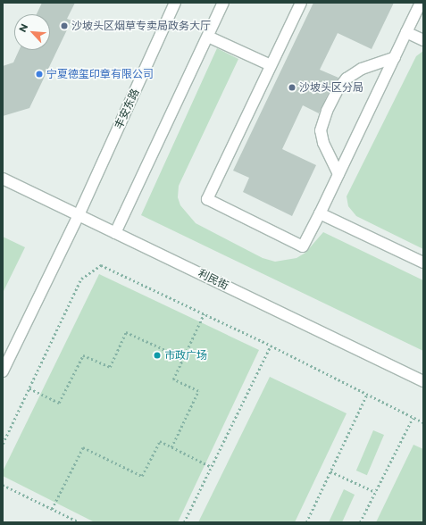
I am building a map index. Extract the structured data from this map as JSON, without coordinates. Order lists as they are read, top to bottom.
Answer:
{
  "streets": {
    "street": ["丰安东路", "利民街"]
  },
  "crossings": [
    ["丰安东路", "利民街"]
  ],
  "places": [
    "沙坡头区烟草专卖局政务大厅",
    "宁夏德玺印章有限公司",
    "沙坡头区分局",
    "市政广场"
  ],
  "north": "top left"
}
